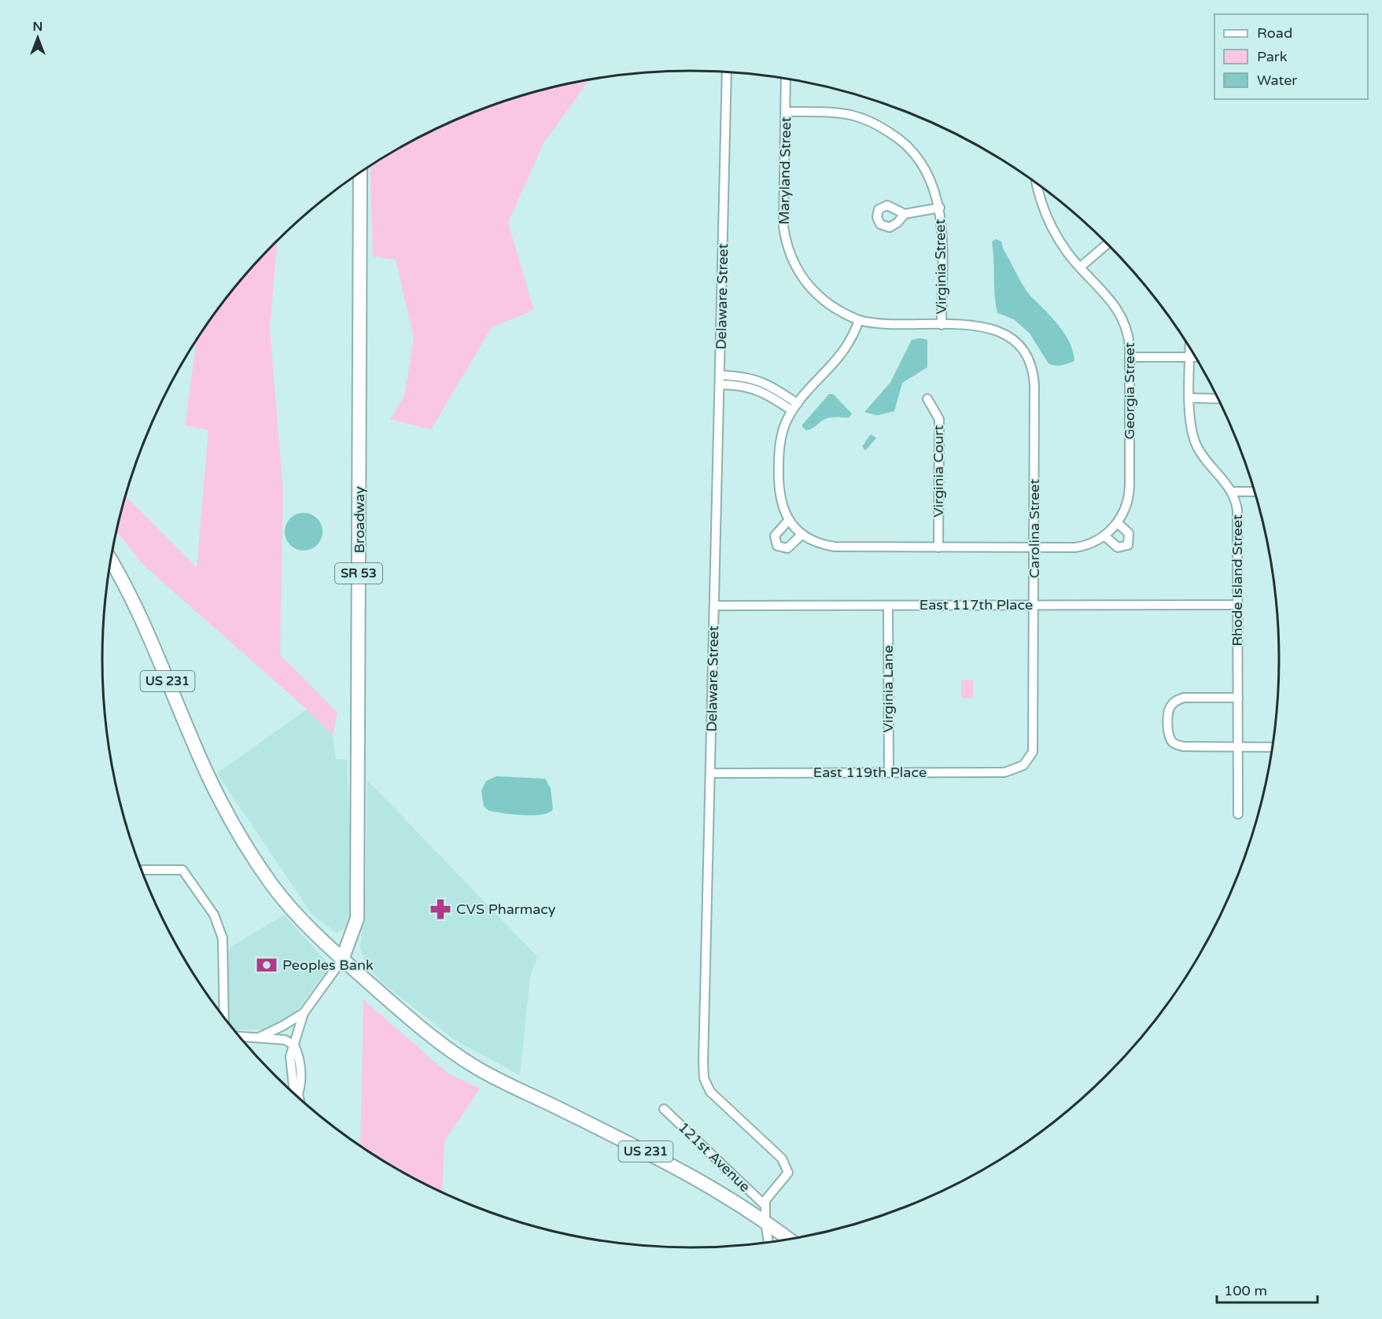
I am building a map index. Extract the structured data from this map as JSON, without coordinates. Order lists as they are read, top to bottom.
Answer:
{
  "streets": {
    "main road": ["Broadway", "SR 53", "US 231"],
    "street": [
      "Maryland Street",
      "Virginia Street",
      "Delaware Street",
      "Georgia Street",
      "Virginia Court",
      "Carolina Street",
      "Rhode Island Street",
      "East 117th Place",
      "Virginia Lane",
      "East 119th Place",
      "121st Avenue"
    ]
  },
  "crossings": [
    ["Maryland Street", "Virginia Street"],
    ["Maryland Street", "Carolina Street"],
    ["Virginia Street", "Carolina Street"],
    ["Delaware Street", "East 117th Place"],
    ["Delaware Street", "East 119th Place"],
    ["Delaware Street", "121st Avenue"],
    ["Georgia Street", "Carolina Street"],
    ["Broadway", "US 231"],
    ["Carolina Street", "East 117th Place"],
    ["Carolina Street", "East 119th Place"],
    ["Rhode Island Street", "East 117th Place"],
    ["East 117th Place", "Virginia Lane"],
    ["Virginia Lane", "East 119th Place"]
  ],
  "places": {
    "pharmacy": ["CVS Pharmacy"],
    "bank": ["Peoples Bank"]
  },
  "legend": ["Road", "Park", "Water"],
  "scale_bar": "100 m",
  "north": "top"
}
